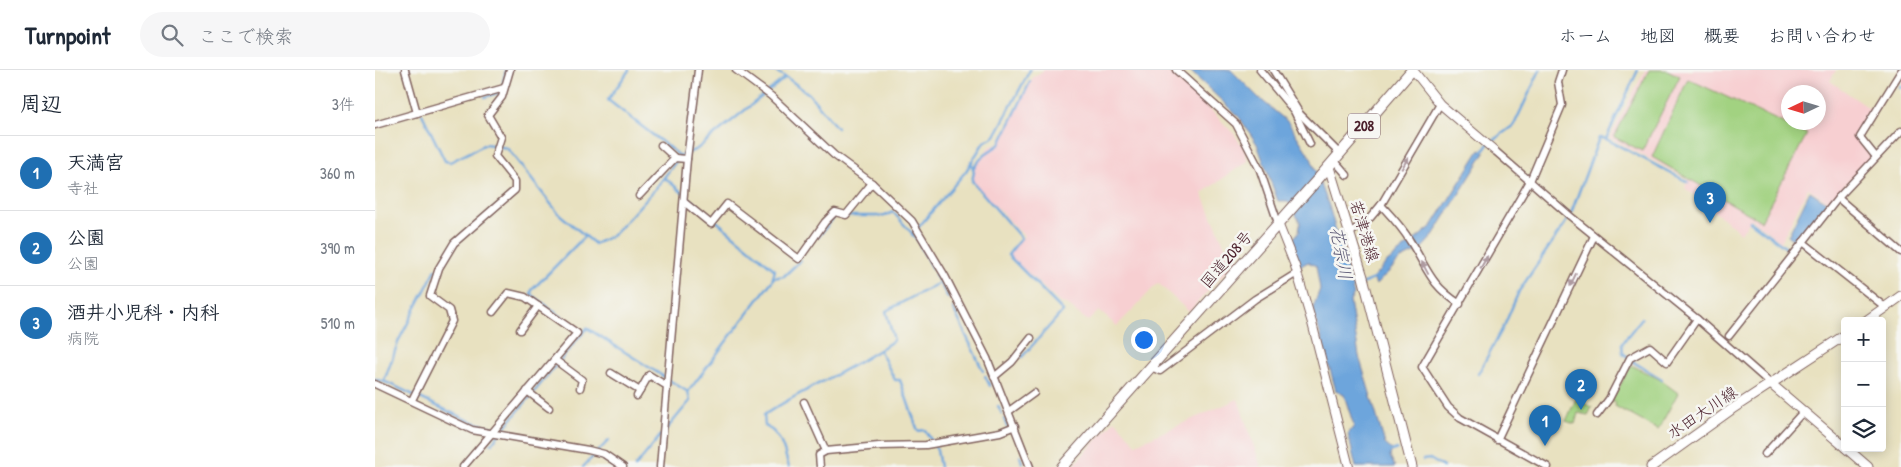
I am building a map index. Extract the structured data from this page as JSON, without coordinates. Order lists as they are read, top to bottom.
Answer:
{
  "streets": {
    "highway": ["208", "国道208号"],
    "main road": ["若津港線", "水田大川線"]
  },
  "crossings": [
    ["若津港線", "国道208号"]
  ],
  "water": ["花宗川"],
  "north": "left",
  "page": {
    "header": "Turnpoint",
    "search": "ここで検索",
    "nav": [
      "ホーム",
      "地図",
      "概要",
      "お問い合わせ"
    ],
    "heading": ["周辺", "3件"],
    "list": [
      {
        "mark": "1",
        "name": "天満宮",
        "note": "寺社",
        "value": "360 m"
      },
      {
        "mark": "2",
        "name": "公園",
        "note": "公園",
        "value": "390 m"
      },
      {
        "mark": "3",
        "name": "酒井小児科・内科",
        "note": "病院",
        "value": "510 m"
      }
    ],
    "pins": ["3", "2", "1"],
    "map_buttons": ["+", "−"]
  }
}
